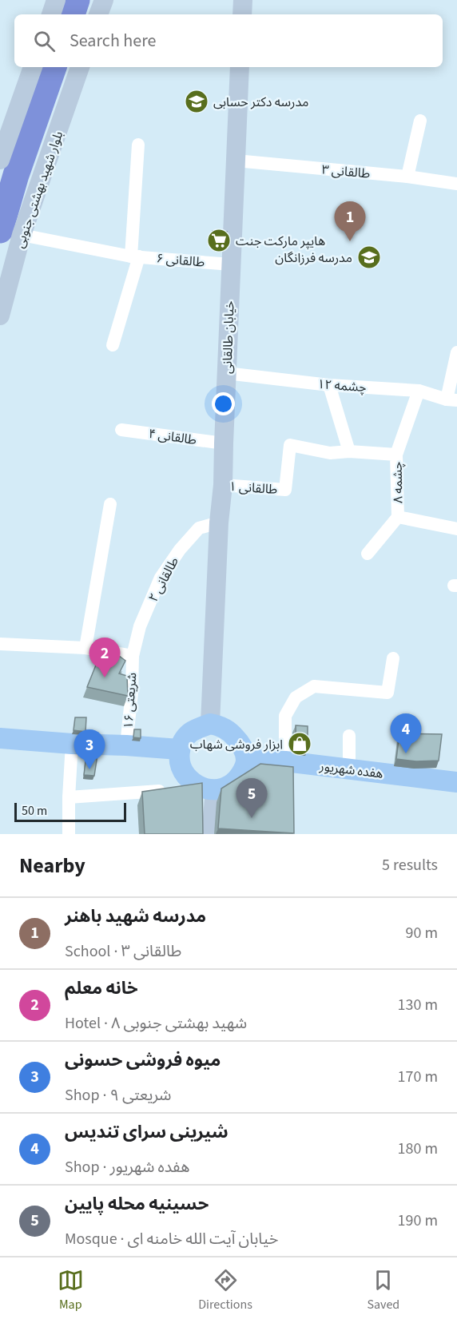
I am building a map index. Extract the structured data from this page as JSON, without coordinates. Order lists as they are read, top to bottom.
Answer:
{
  "streets": {
    "main road": ["هفده شهریور"],
    "street": [
      "طالقانی ۳",
      "بلوار شهید بهشتی جنوبی",
      "طالقانی ۶",
      "خیابان طالقانی",
      "چشمه ۱۲",
      "طالقانی ۴",
      "چشمه ۸",
      "طالقانی ۱",
      "طالقانی ۲",
      "شریعتی ۱۶"
    ]
  },
  "crossings": [
    ["طالقانی ۳", "خیابان طالقانی"],
    ["بلوار شهید بهشتی جنوبی", "طالقانی ۶"],
    ["طالقانی ۶", "خیابان طالقانی"],
    ["خیابان طالقانی", "چشمه ۱۲"],
    ["خیابان طالقانی", "طالقانی ۴"],
    ["خیابان طالقانی", "طالقانی ۱"],
    ["خیابان طالقانی", "طالقانی ۲"],
    ["خیابان طالقانی", "هفده شهریور"],
    ["چشمه ۸", "طالقانی ۱"],
    ["طالقانی ۲", "شریعتی ۱۶"]
  ],
  "places": {
    "school or university": ["مدرسه دکتر حسابی", "مدرسه فرزانگان"],
    "supermarket": ["هایپر مارکت جنت"],
    "shop": ["ابزار فروشی شهاب"]
  },
  "scale_bar": "50 m",
  "page": {
    "search": "Search here",
    "pins": [
      "1",
      "2",
      "4",
      "3",
      "5"
    ],
    "scale": "50 m",
    "heading": ["Nearby", "5 results"],
    "list": [
      {
        "mark": "1",
        "name": "مدرسه شهید باهنر",
        "note": "School · طالقانی ۳",
        "value": "90 m"
      },
      {
        "mark": "2",
        "name": "خانه معلم",
        "note": "Hotel · شهید بهشتی جنوبی ۸",
        "value": "130 m"
      },
      {
        "mark": "3",
        "name": "میوه فروشی حسونی",
        "note": "Shop · شریعتی ۹",
        "value": "170 m"
      },
      {
        "mark": "4",
        "name": "شیرینی سرای تندیس",
        "note": "Shop · هفده شهریور",
        "value": "180 m"
      },
      {
        "mark": "5",
        "name": "حسینیه محله پایین",
        "note": "Mosque · خیابان آیت الله خامنه ای",
        "value": "190 m"
      }
    ],
    "nav": ["Map", "Directions", "Saved"]
  }
}
